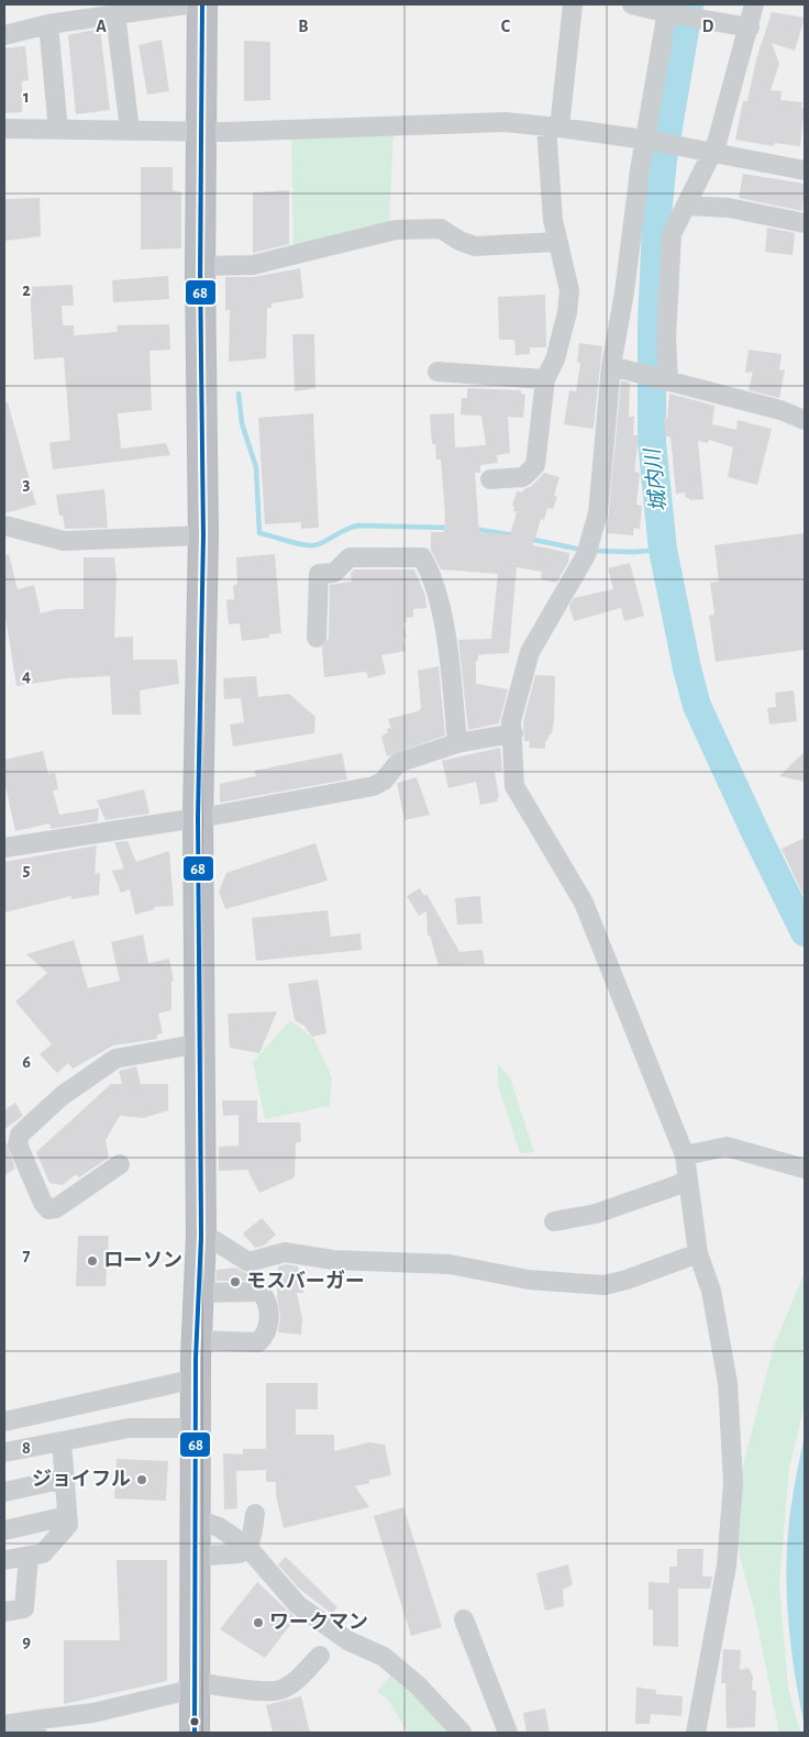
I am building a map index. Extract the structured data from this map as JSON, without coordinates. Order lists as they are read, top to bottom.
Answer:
{
  "water": ["城内川"],
  "places": [
    "ローソン",
    "モスバーガー",
    "ジョイフル",
    "ワークマン"
  ],
  "lines": ["transit line 68"],
  "grid": {
    "columns": [
      "A",
      "B",
      "C",
      "D"
    ],
    "rows": [
      "1",
      "2",
      "3",
      "4",
      "5",
      "6",
      "7",
      "8",
      "9"
    ]
  }
}
